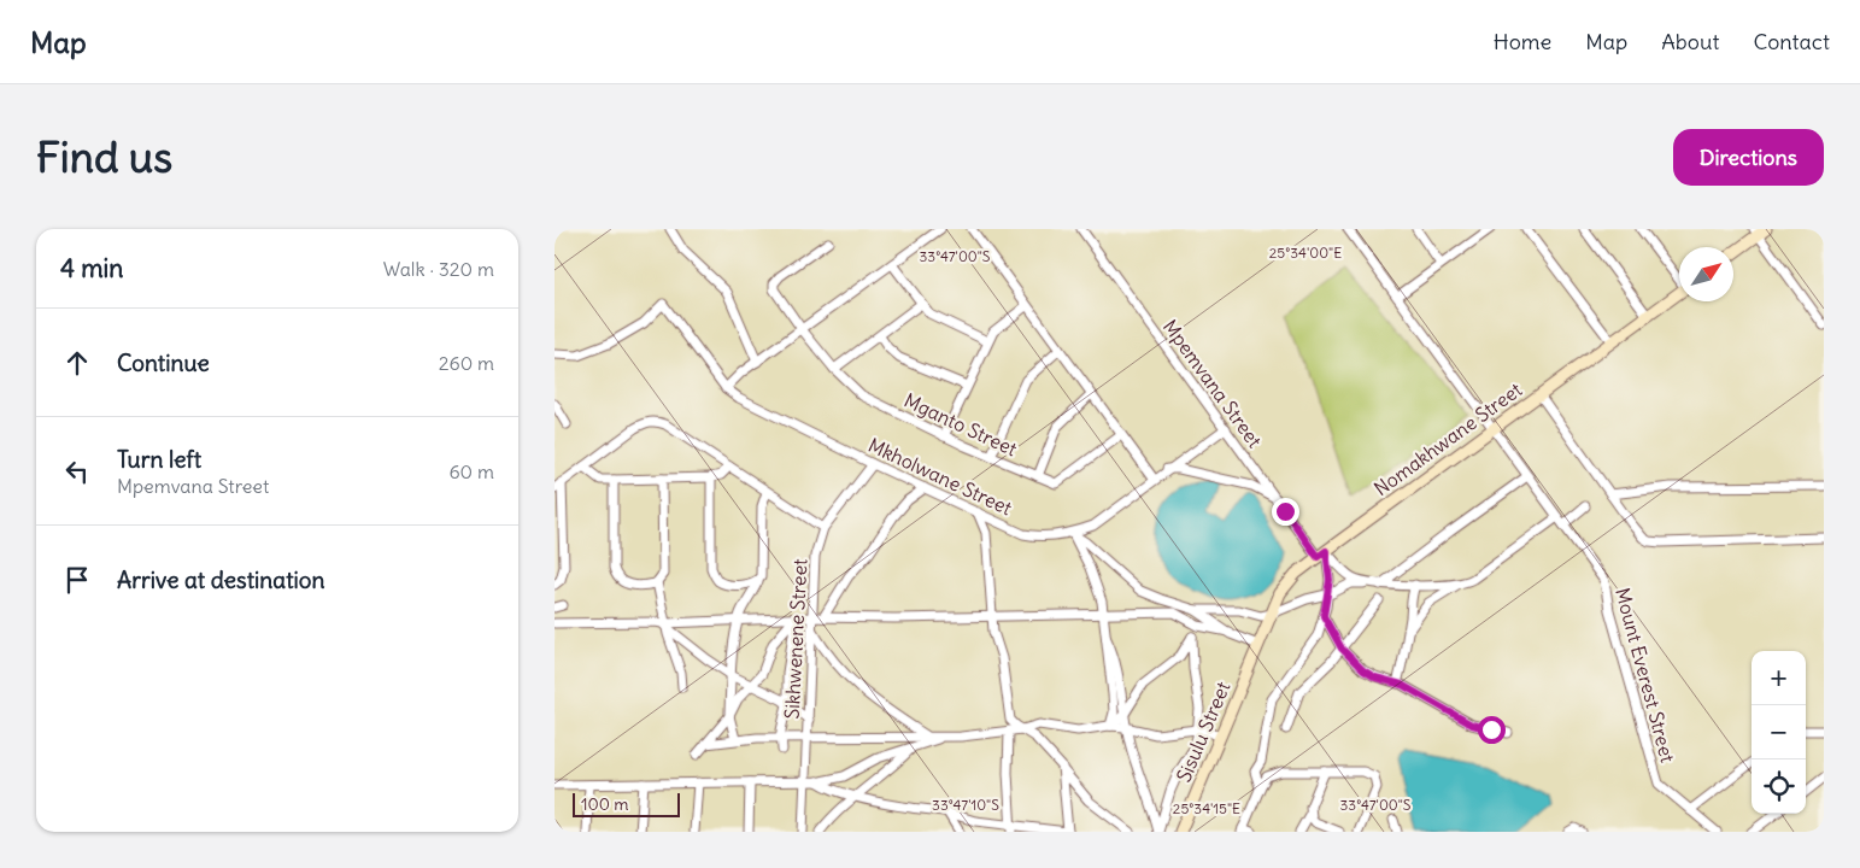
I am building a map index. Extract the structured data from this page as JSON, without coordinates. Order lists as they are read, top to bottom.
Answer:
{
  "streets": {
    "street": [
      "Mpemvana Street",
      "Mganto Street",
      "Nomakhwane Street",
      "Mkholwane Street",
      "Sikhwenene Street",
      "Mount Everest Street",
      "Sisulu Street"
    ]
  },
  "crossings": [
    ["Mpemvana Street", "Nomakhwane Street"],
    ["Mpemvana Street", "Mkholwane Street"],
    ["Nomakhwane Street", "Mount Everest Street"],
    ["Nomakhwane Street", "Sisulu Street"],
    ["Mkholwane Street", "Sikhwenene Street"]
  ],
  "scale_bar": "100 m",
  "north": "top right",
  "page": {
    "header": "Map",
    "nav": [
      "Home",
      "Map",
      "About",
      "Contact"
    ],
    "buttons": "Directions",
    "title": "Find us",
    "heading": ["4 min", "Walk · 320 m"],
    "list": [
      ["Continue", "260 m"],
      ["Turn left", "Mpemvana Street", "60 m"],
      "Arrive at destination"
    ],
    "map_buttons": ["+", "−"],
    "scale": "100 m"
  },
  "coordinates": [
    "25°34'00\"E",
    "33°47'00\"S",
    "33°47'10\"S",
    "25°34'15\"E"
  ]
}
